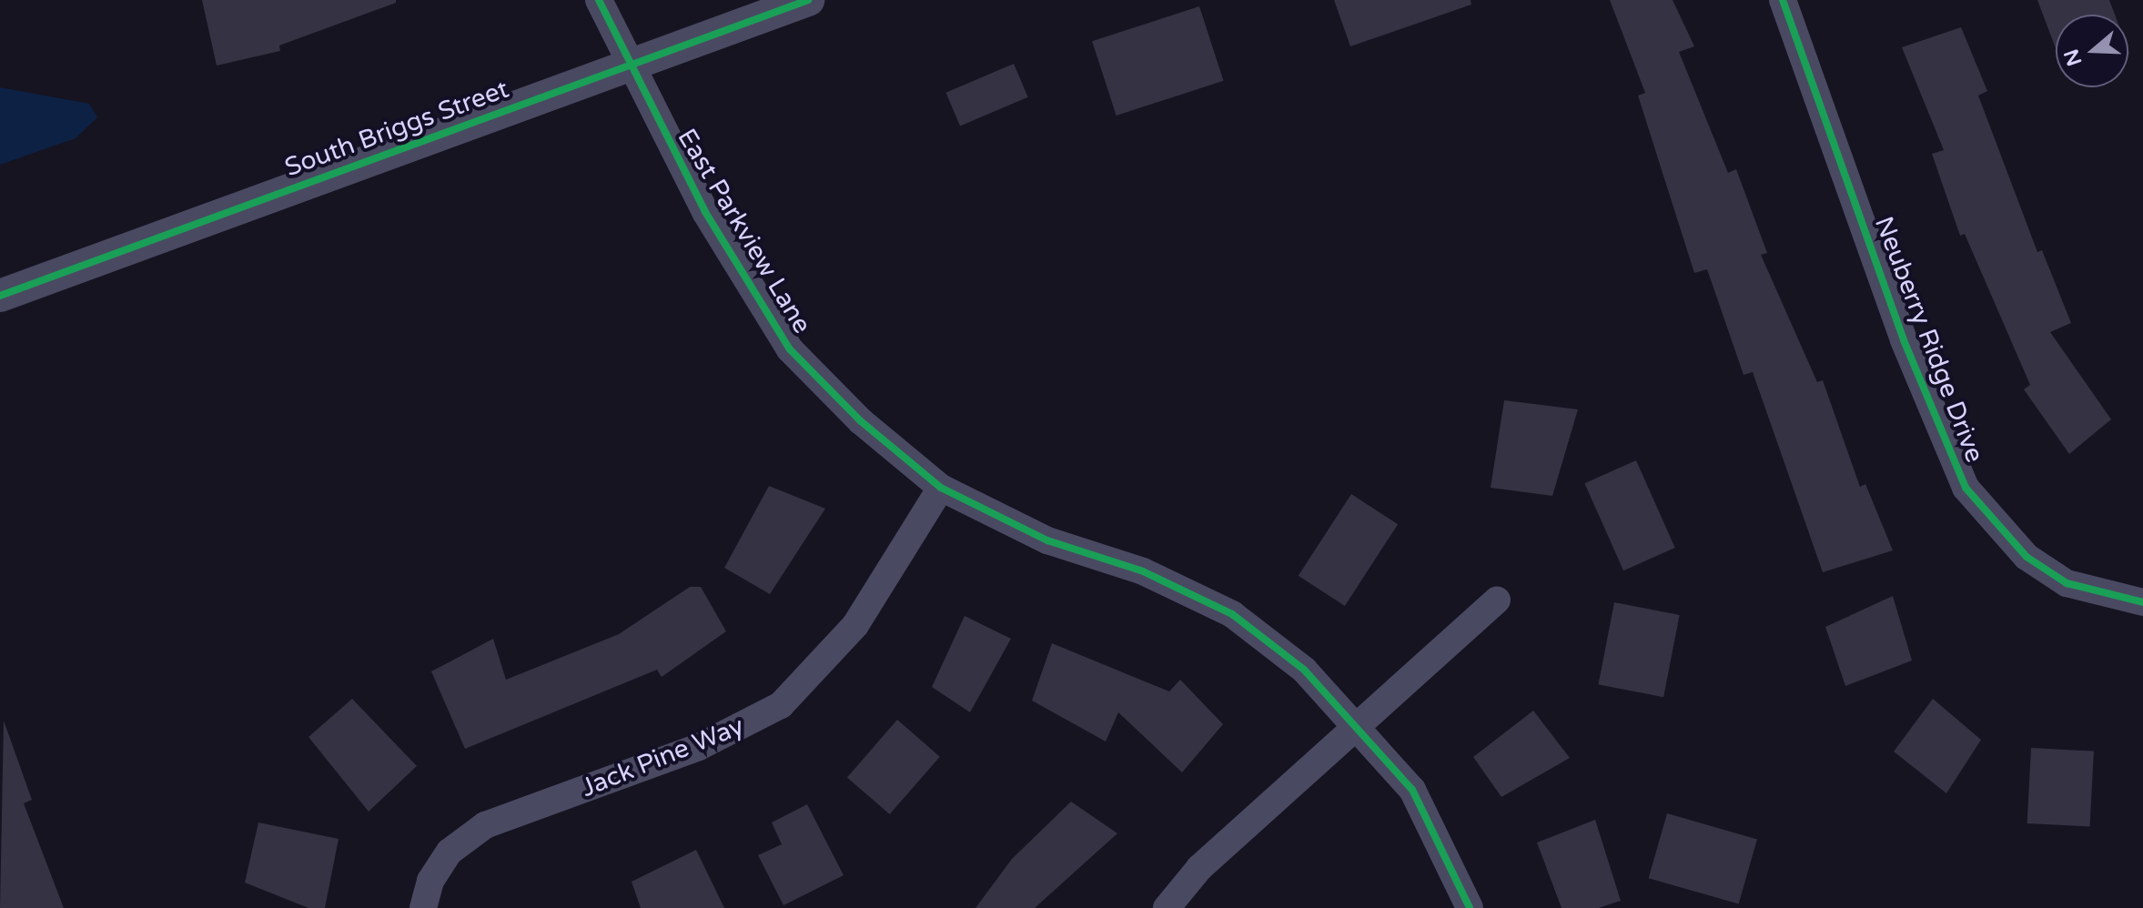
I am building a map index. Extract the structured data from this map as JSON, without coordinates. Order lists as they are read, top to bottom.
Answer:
{
  "streets": {
    "street": [
      "South Briggs Street",
      "East Parkview Lane",
      "Neuberry Ridge Drive",
      "Jack Pine Way"
    ]
  },
  "crossings": [
    ["South Briggs Street", "East Parkview Lane"],
    ["East Parkview Lane", "Jack Pine Way"]
  ],
  "north": "left"
}
